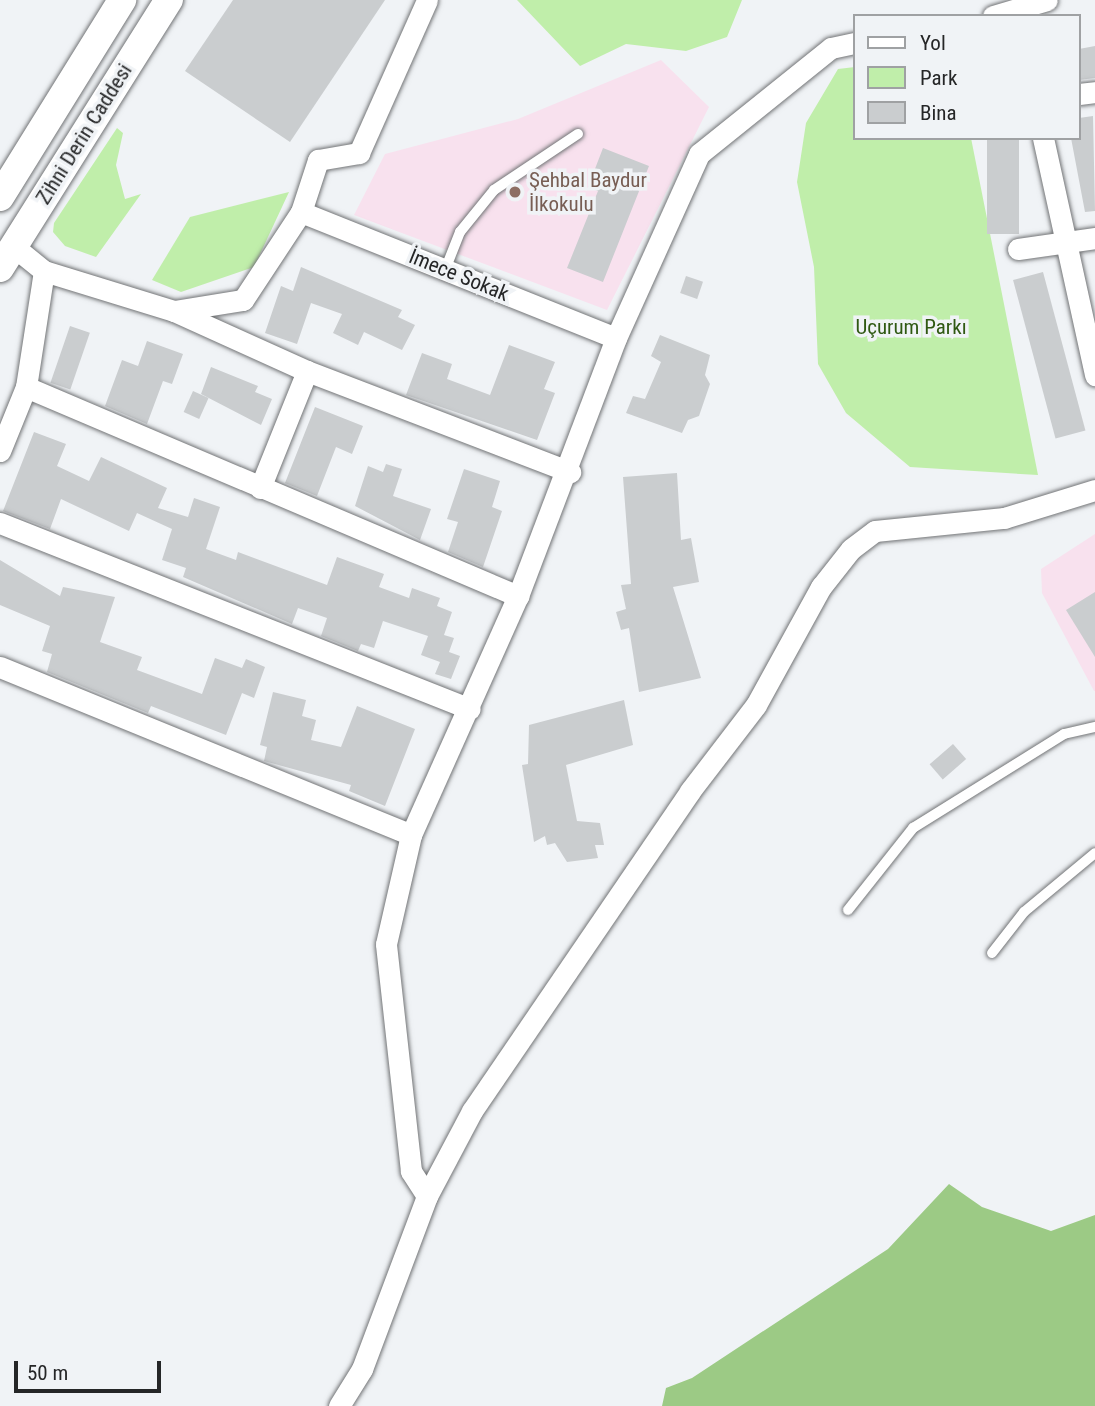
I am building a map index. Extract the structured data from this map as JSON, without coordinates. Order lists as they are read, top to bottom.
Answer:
{
  "streets": {
    "main road": ["Zihni Derin Caddesi"],
    "street": ["İmece Sokak"]
  },
  "parks": ["Uçurum Parkı"],
  "places": ["Şehbal Baydur İlkokulu"],
  "legend": ["Yol", "Park", "Bina"],
  "scale_bar": "50 m"
}
